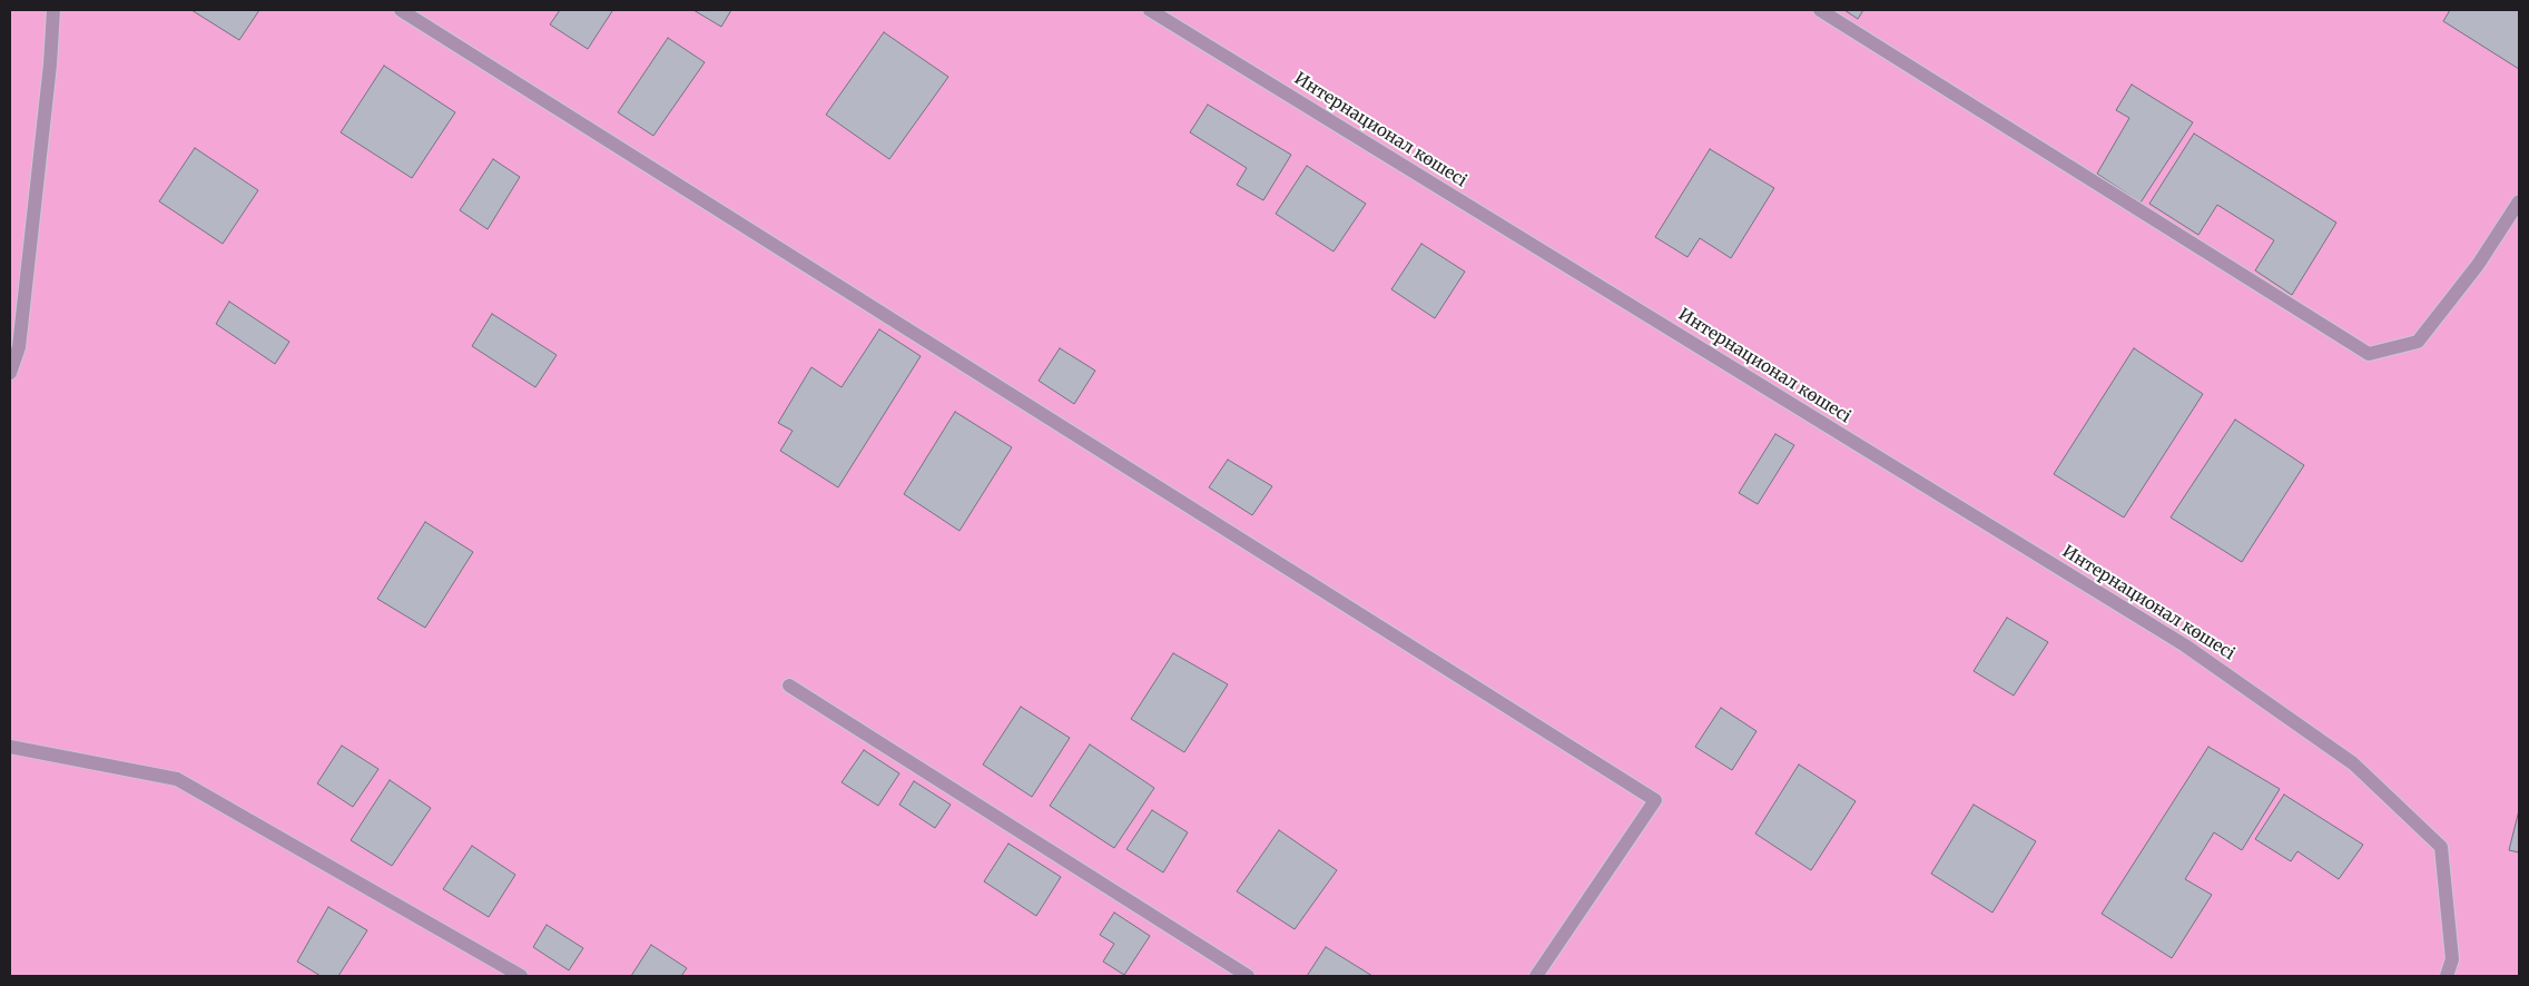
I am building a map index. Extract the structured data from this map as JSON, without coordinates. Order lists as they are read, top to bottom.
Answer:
{
  "streets": {
    "street": ["Интернационал көшесі"]
  }
}
